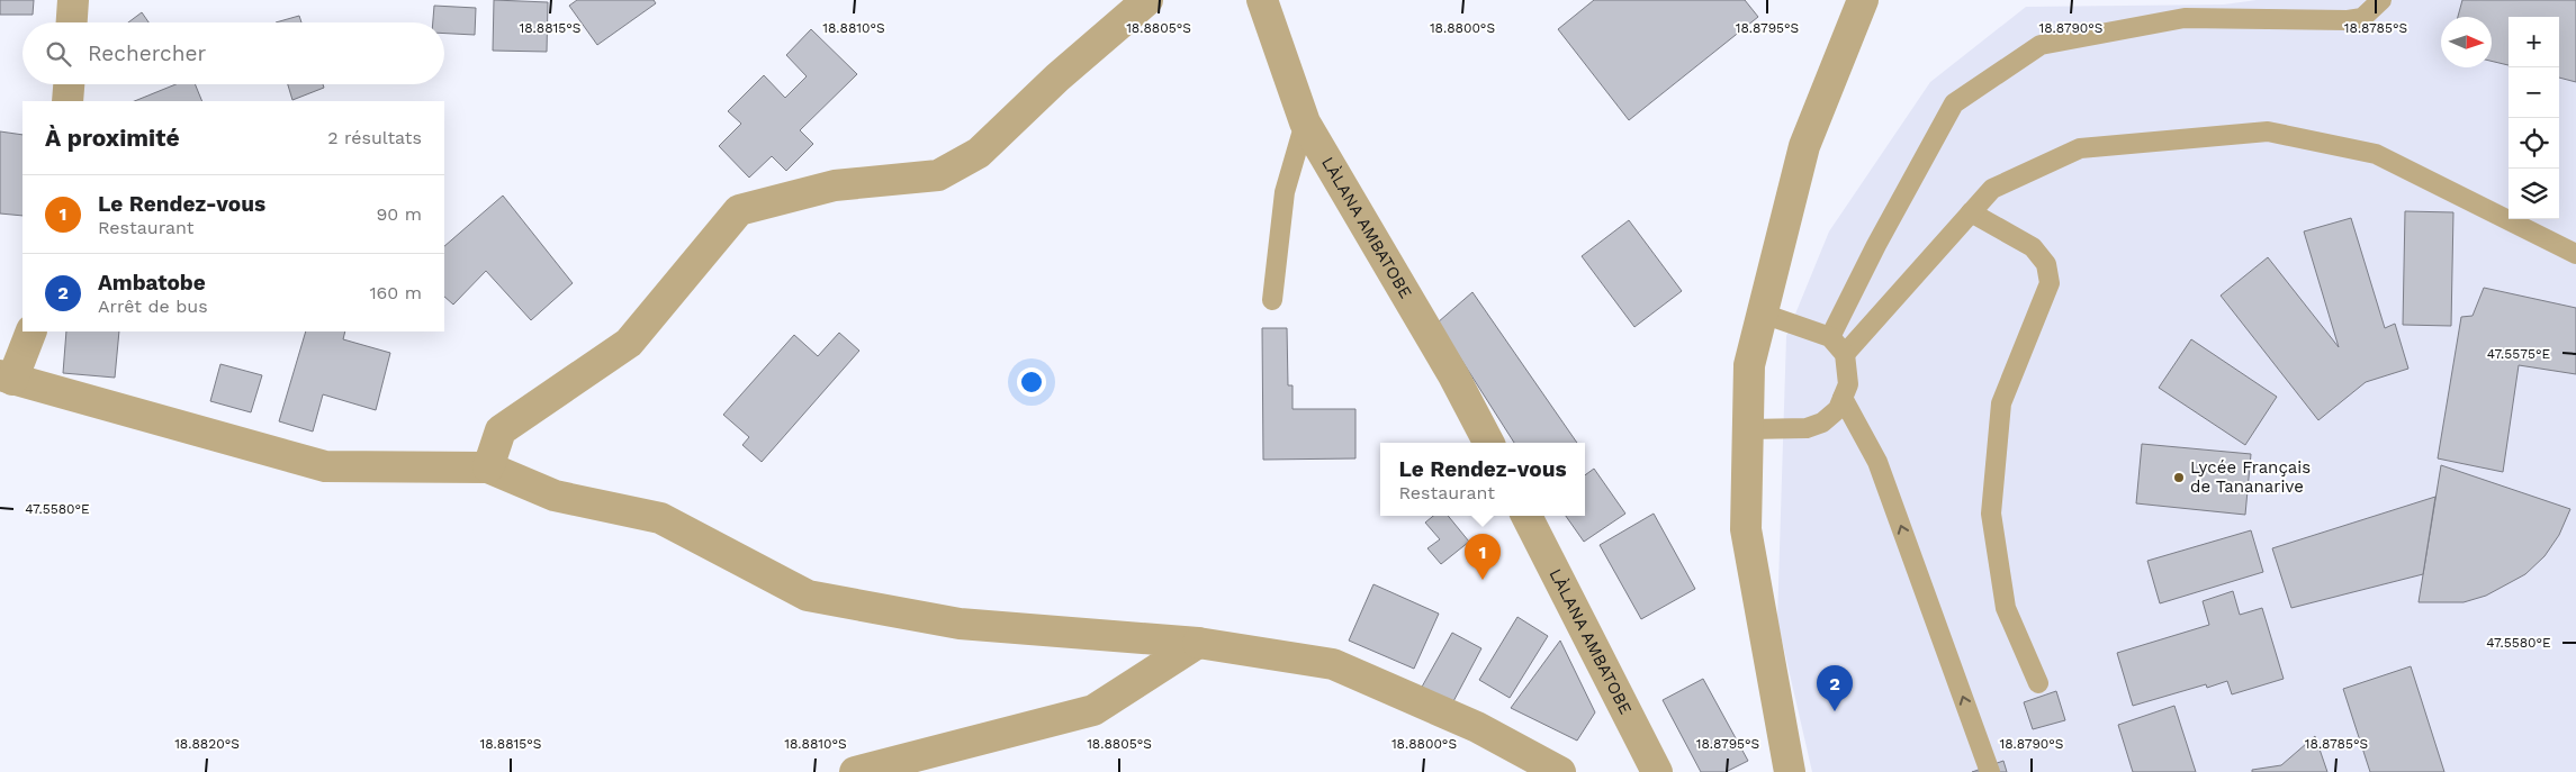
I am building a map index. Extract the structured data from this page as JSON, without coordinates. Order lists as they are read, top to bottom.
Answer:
{
  "streets": {
    "street": ["LÀLANA AMBATOBE"]
  },
  "places": ["Lycée Français de Tananarive"],
  "north": "right",
  "page": {
    "map_buttons": ["+", "−"],
    "search": "Rechercher",
    "heading": ["À proximité", "2 résultats"],
    "list": [
      {
        "mark": "1",
        "name": "Le Rendez-vous",
        "note": "Restaurant",
        "value": "90 m"
      },
      {
        "mark": "2",
        "name": "Ambatobe",
        "note": "Arrêt de bus",
        "value": "160 m"
      }
    ],
    "popup": ["Le Rendez-vous", "Restaurant"],
    "pins": ["1", "2"]
  },
  "coordinates": [
    "18.8815°S",
    "18.8810°S",
    "18.8805°S",
    "18.8800°S",
    "18.8795°S",
    "18.8790°S",
    "18.8785°S",
    "47.5575°E",
    "47.5580°E",
    "18.8820°S"
  ]
}
